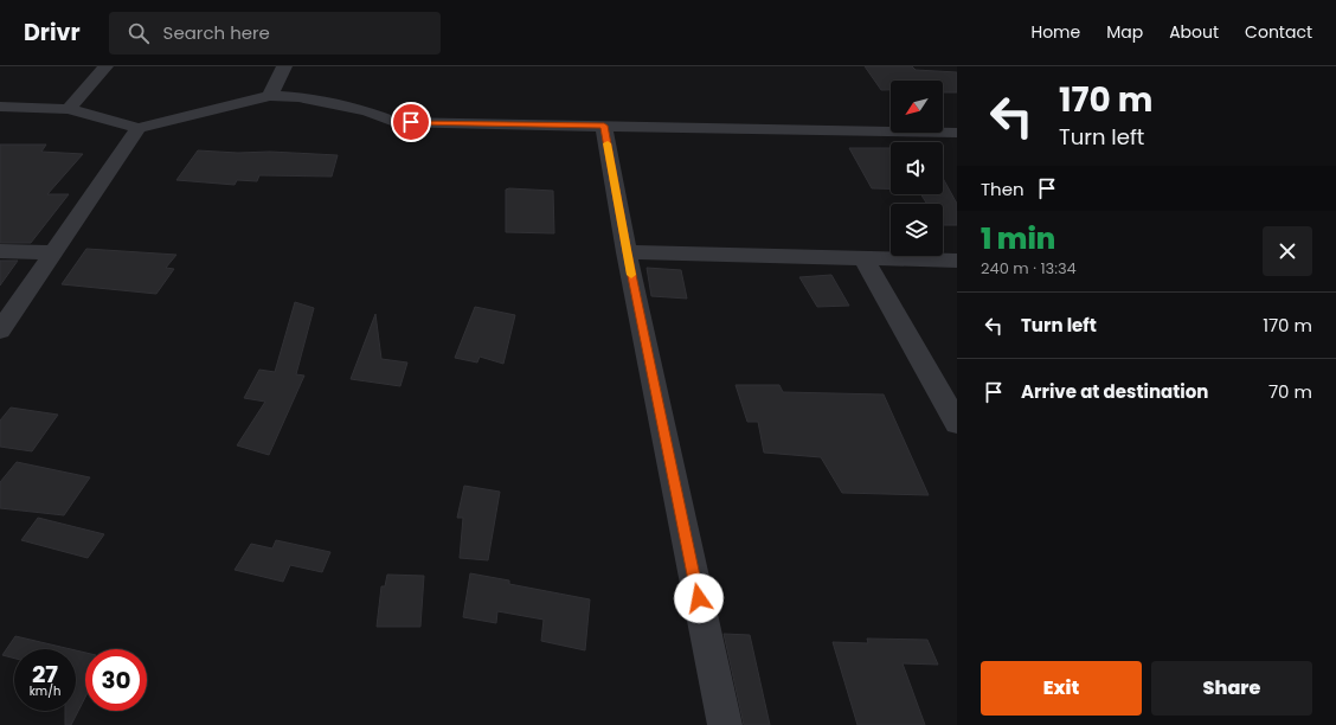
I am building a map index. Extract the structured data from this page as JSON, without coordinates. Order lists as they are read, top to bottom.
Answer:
{
  "north": "bottom left",
  "page": {
    "header": "Drivr",
    "search": "Search here",
    "nav": [
      "Home",
      "Map",
      "About",
      "Contact"
    ],
    "turn": ["170 m", "Turn left"],
    "then": "Then",
    "heading": ["1 min", "240 m · 13:34"],
    "list": [
      {
        "name": "Turn left",
        "value": "170 m"
      },
      {
        "name": "Arrive at destination",
        "value": "70 m"
      }
    ],
    "speed": "27 km/h",
    "limit": "30",
    "buttons": ["Exit", "Share"]
  }
}
